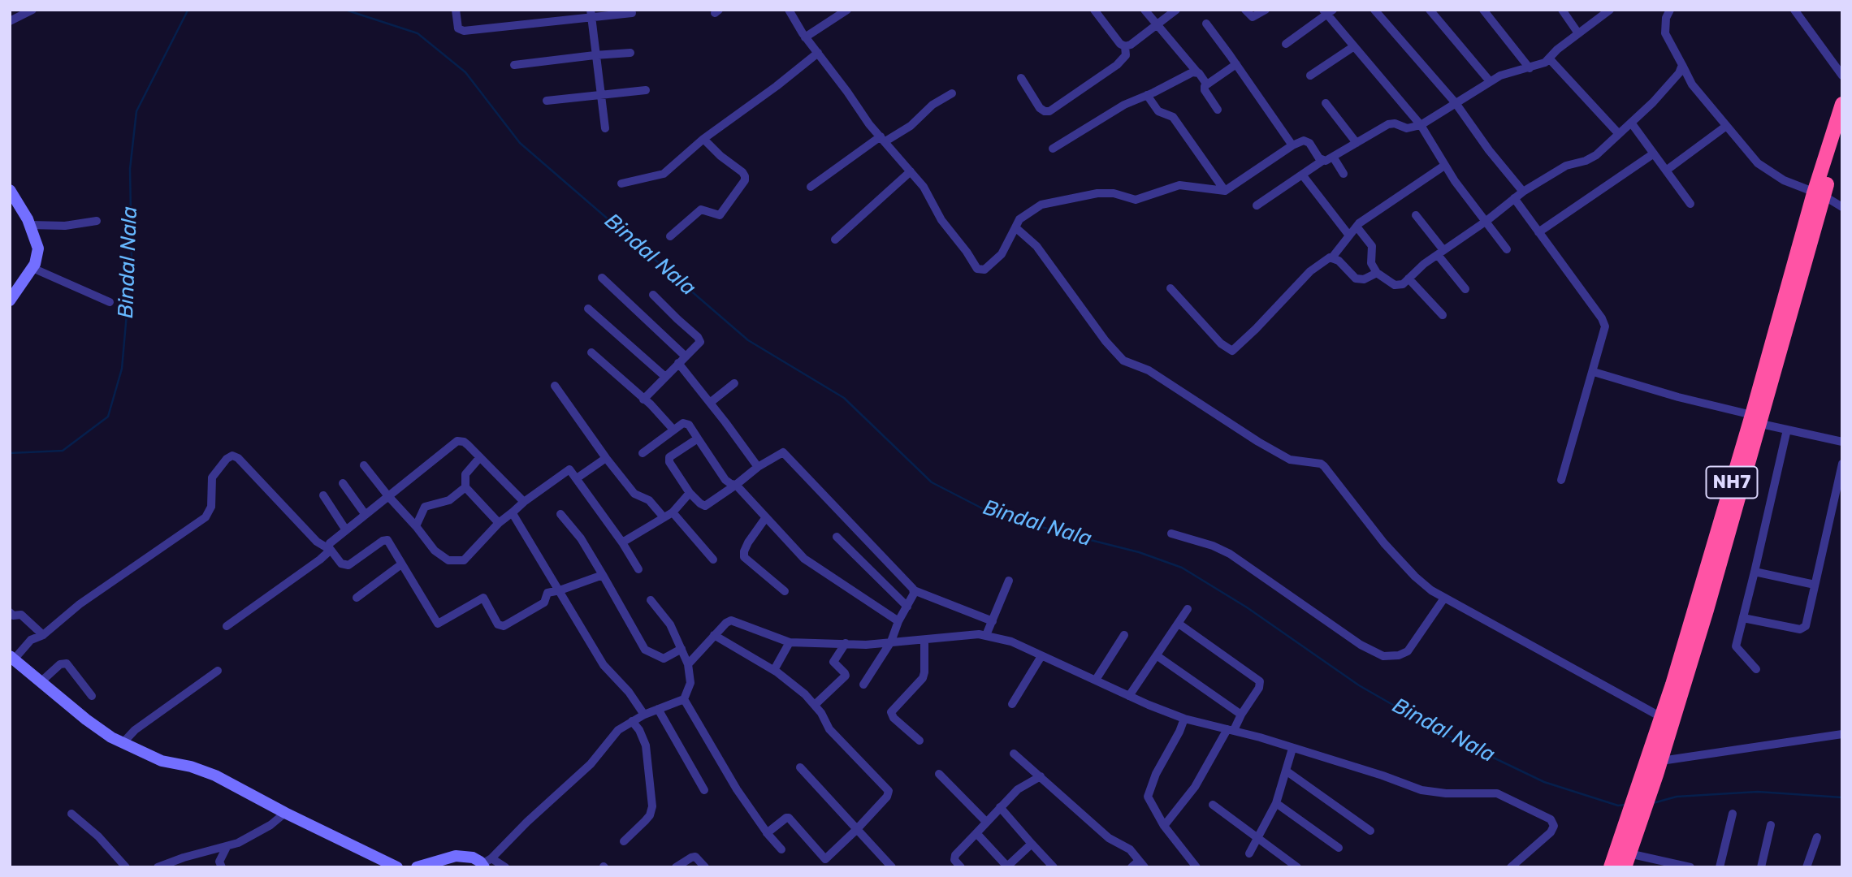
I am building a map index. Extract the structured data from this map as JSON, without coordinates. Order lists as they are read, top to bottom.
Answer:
{
  "streets": {
    "highway": ["NH7"]
  },
  "water": ["Bindal Nala"]
}
